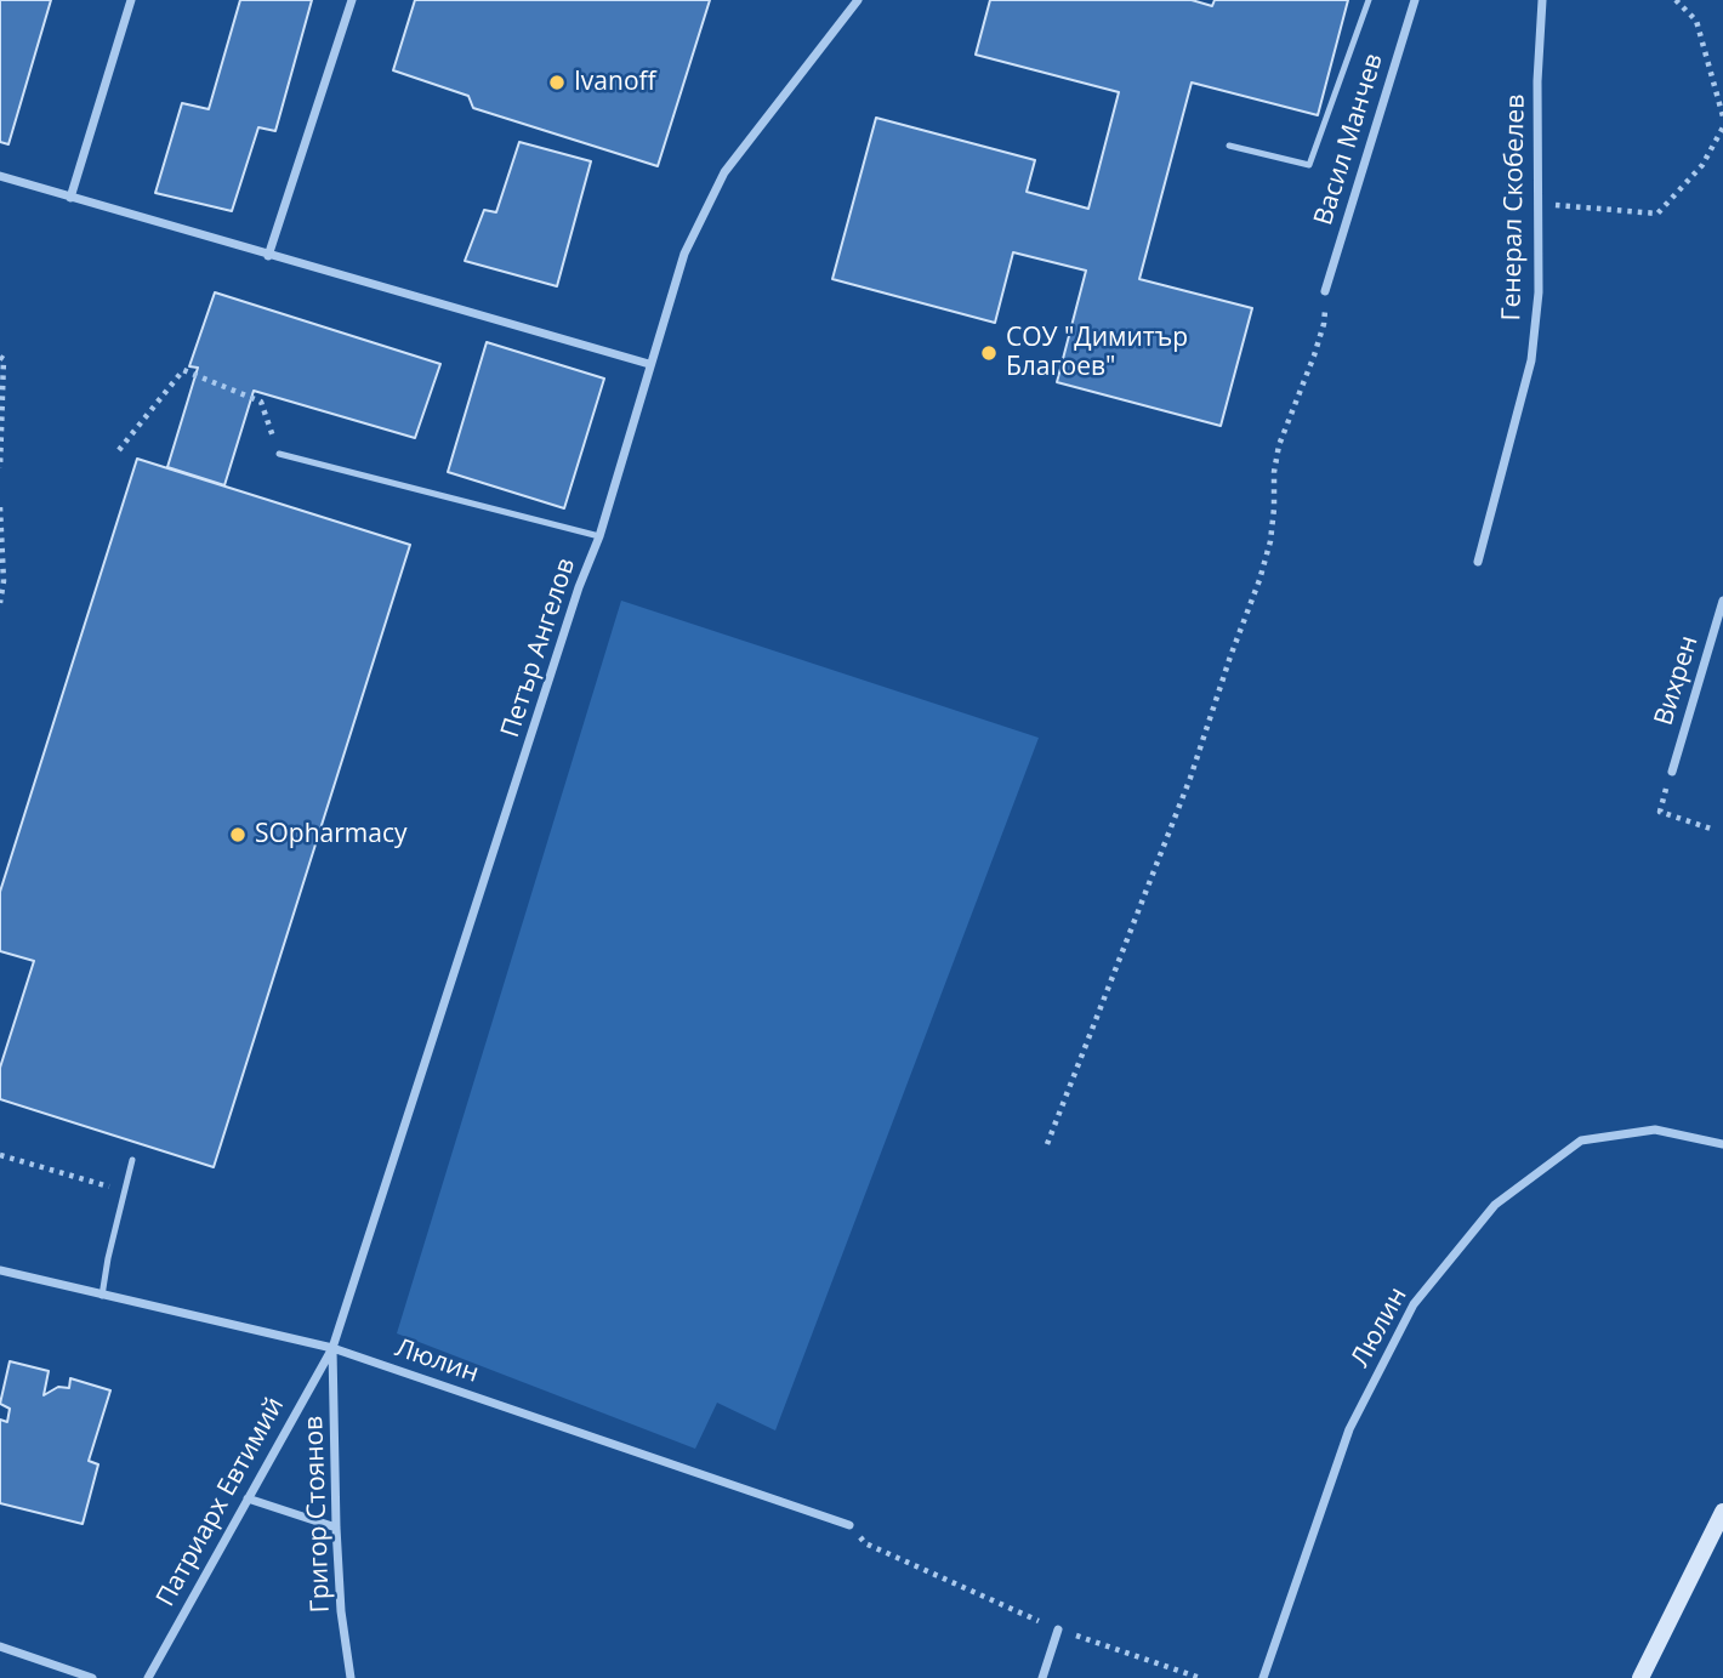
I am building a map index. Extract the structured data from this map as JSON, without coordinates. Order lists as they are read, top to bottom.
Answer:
{
  "streets": {
    "street": [
      "Васил Манчев",
      "Генерал Скобелев",
      "Петър Ангелов",
      "Вихрен",
      "Люлин",
      "Патриарх Евтимий",
      "Григор Стоянов"
    ]
  },
  "crossings": [
    ["Петър Ангелов", "Люлин"],
    ["Петър Ангелов", "Патриарх Евтимий"],
    ["Петър Ангелов", "Григор Стоянов"],
    ["Люлин", "Патриарх Евтимий"],
    ["Люлин", "Григор Стоянов"],
    ["Патриарх Евтимий", "Григор Стоянов"]
  ],
  "places": ["Ivanoff", "СОУ \"Димитър Благоев\"", "SOpharmacy"]
}
